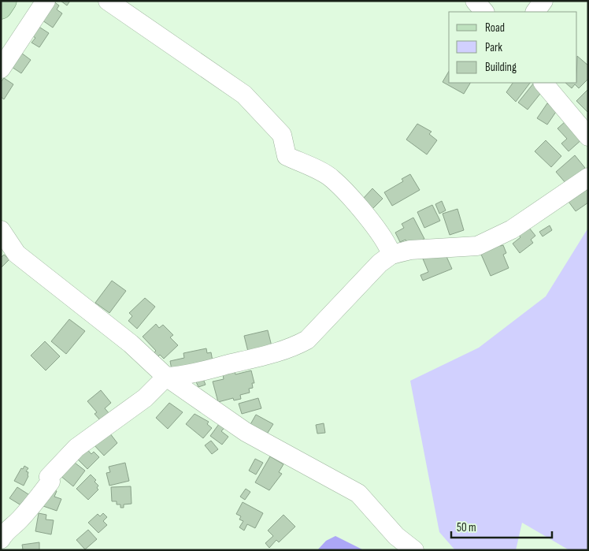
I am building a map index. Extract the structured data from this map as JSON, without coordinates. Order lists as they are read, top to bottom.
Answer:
{
  "legend": ["Road", "Park", "Building"],
  "scale_bar": "50 m"
}
